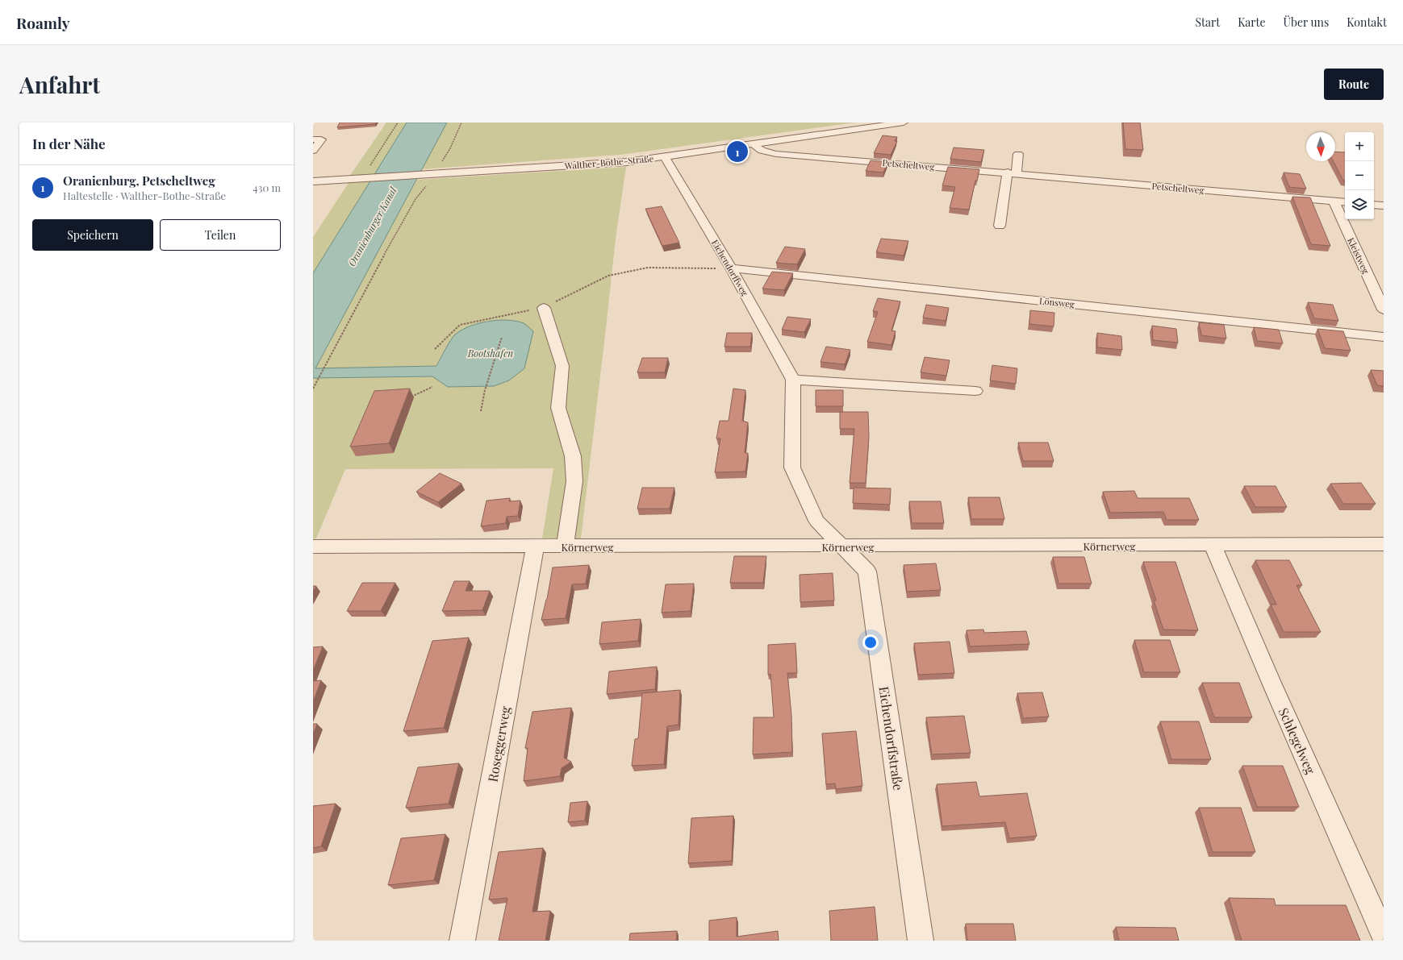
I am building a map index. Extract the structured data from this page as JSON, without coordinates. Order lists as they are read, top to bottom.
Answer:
{
  "streets": {
    "street": [
      "Walther-Bothe-Straße",
      "Petscheltweg",
      "Kleistweg",
      "Eichendorffweg",
      "Lönsweg",
      "Körnerweg",
      "Eichendorffstraße",
      "Schlegelweg",
      "Roseggerweg"
    ]
  },
  "crossings": [
    ["Walther-Bothe-Straße", "Petscheltweg"],
    ["Walther-Bothe-Straße", "Eichendorffweg"],
    ["Petscheltweg", "Kleistweg"],
    ["Eichendorffweg", "Lönsweg"],
    ["Eichendorffweg", "Körnerweg"],
    ["Eichendorffweg", "Eichendorffstraße"],
    ["Körnerweg", "Eichendorffstraße"],
    ["Körnerweg", "Schlegelweg"],
    ["Körnerweg", "Roseggerweg"]
  ],
  "water": ["Oranienburger Kanal", "Bootshafen"],
  "north": "bottom",
  "page": {
    "header": "Roamly",
    "nav": [
      "Start",
      "Karte",
      "Über uns",
      "Kontakt"
    ],
    "buttons": [
      "Route",
      ["Speichern", "Teilen"]
    ],
    "title": "Anfahrt",
    "heading": "In der Nähe",
    "map_buttons": ["+", "−"],
    "pins": "1",
    "list": [
      {
        "mark": "1",
        "name": "Oranienburg, Petscheltweg",
        "note": "Haltestelle · Walther-Bothe-Straße",
        "value": "430 m"
      }
    ]
  }
}
